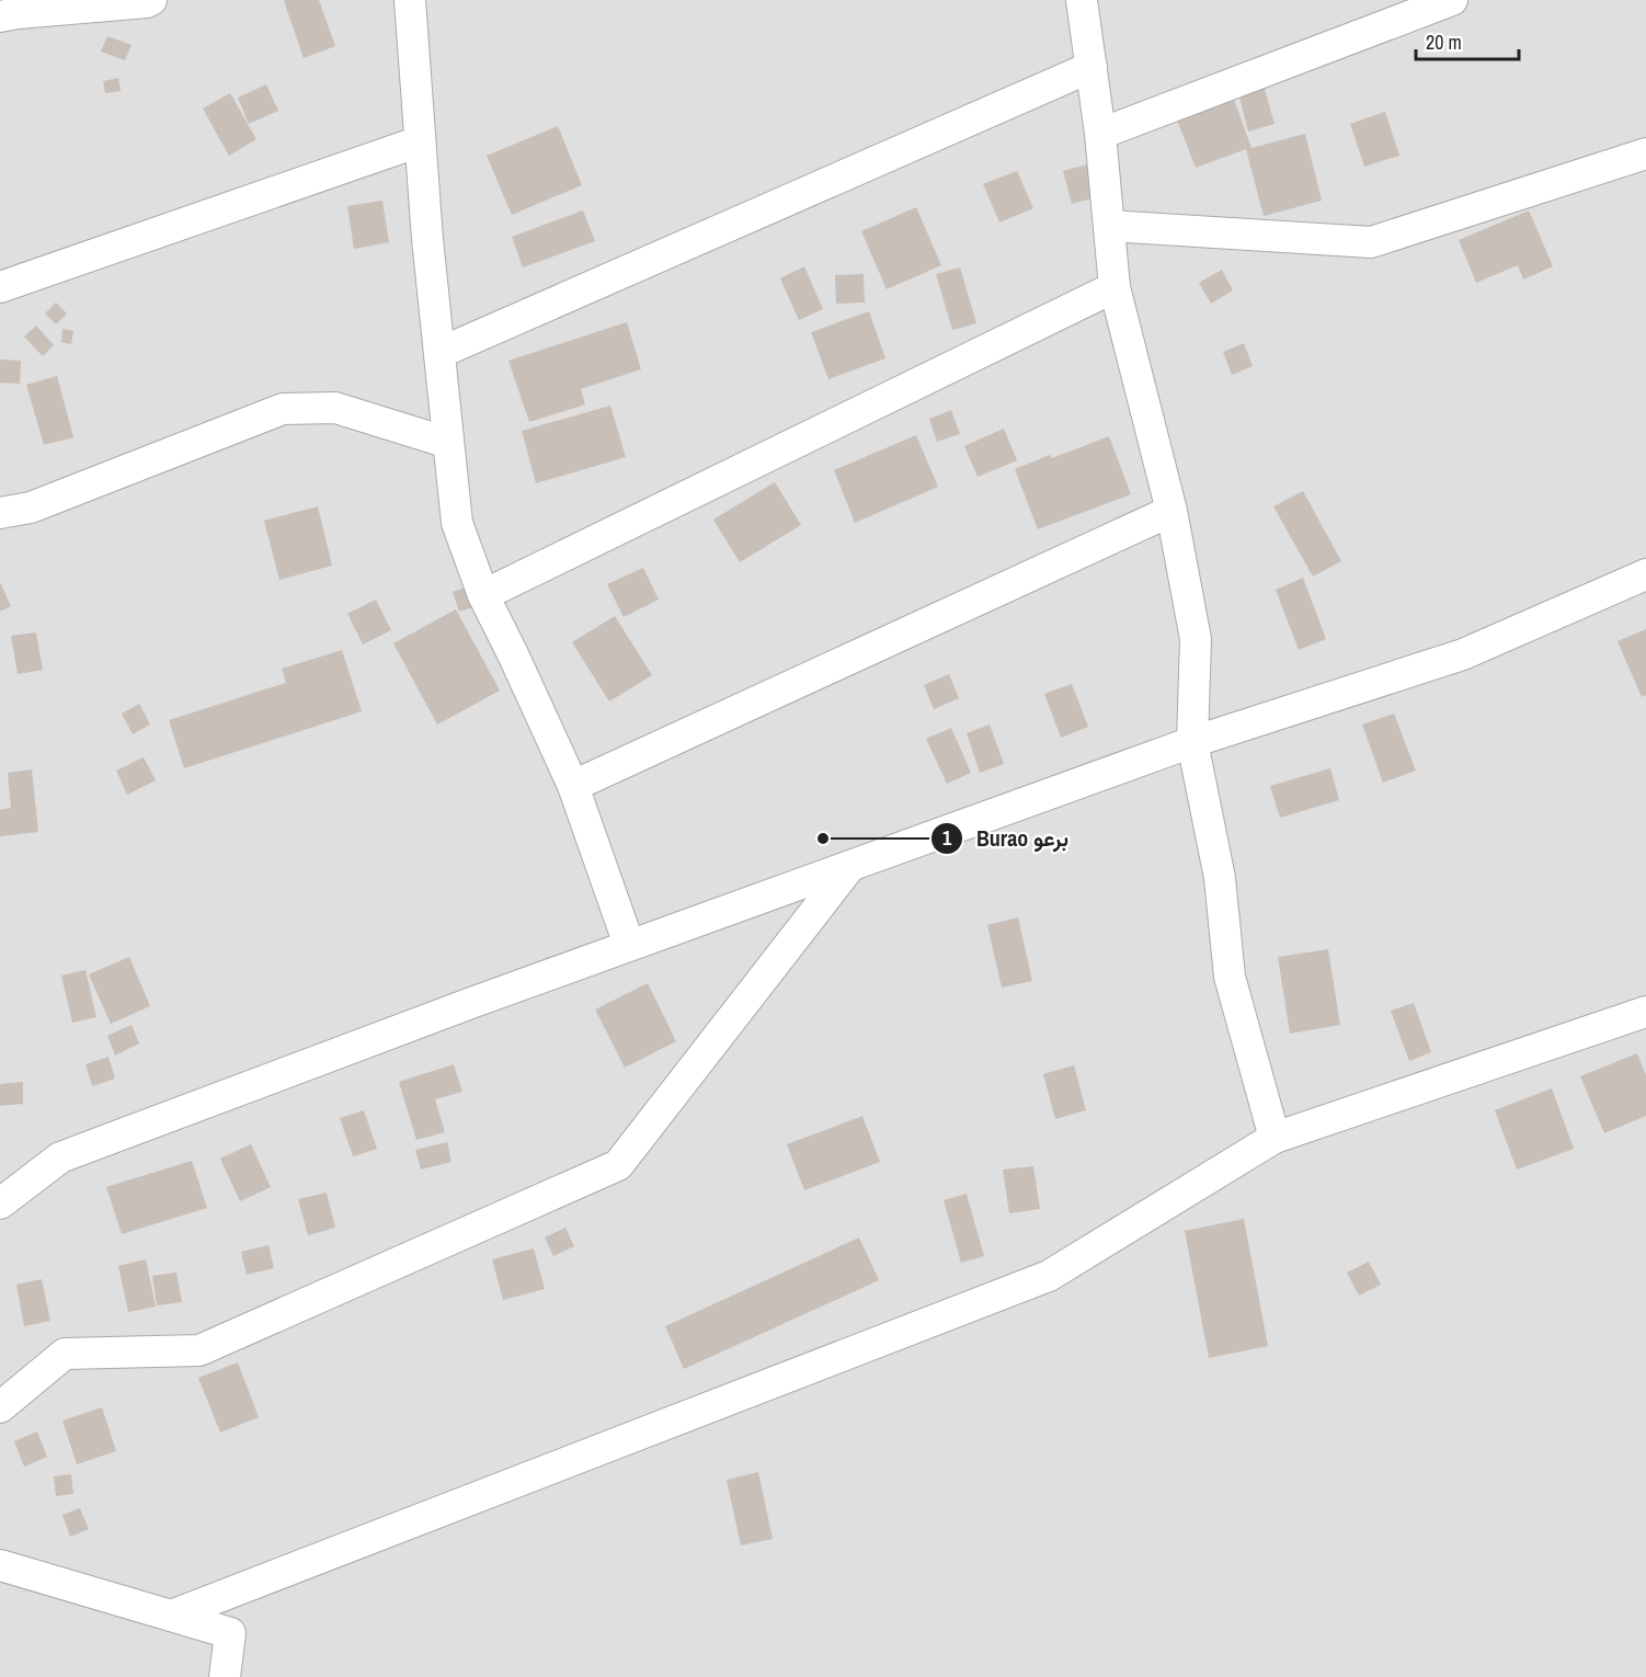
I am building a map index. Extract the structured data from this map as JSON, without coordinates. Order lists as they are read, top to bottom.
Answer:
{
  "places": ["Burao برعو"],
  "scale_bar": "20 m"
}
